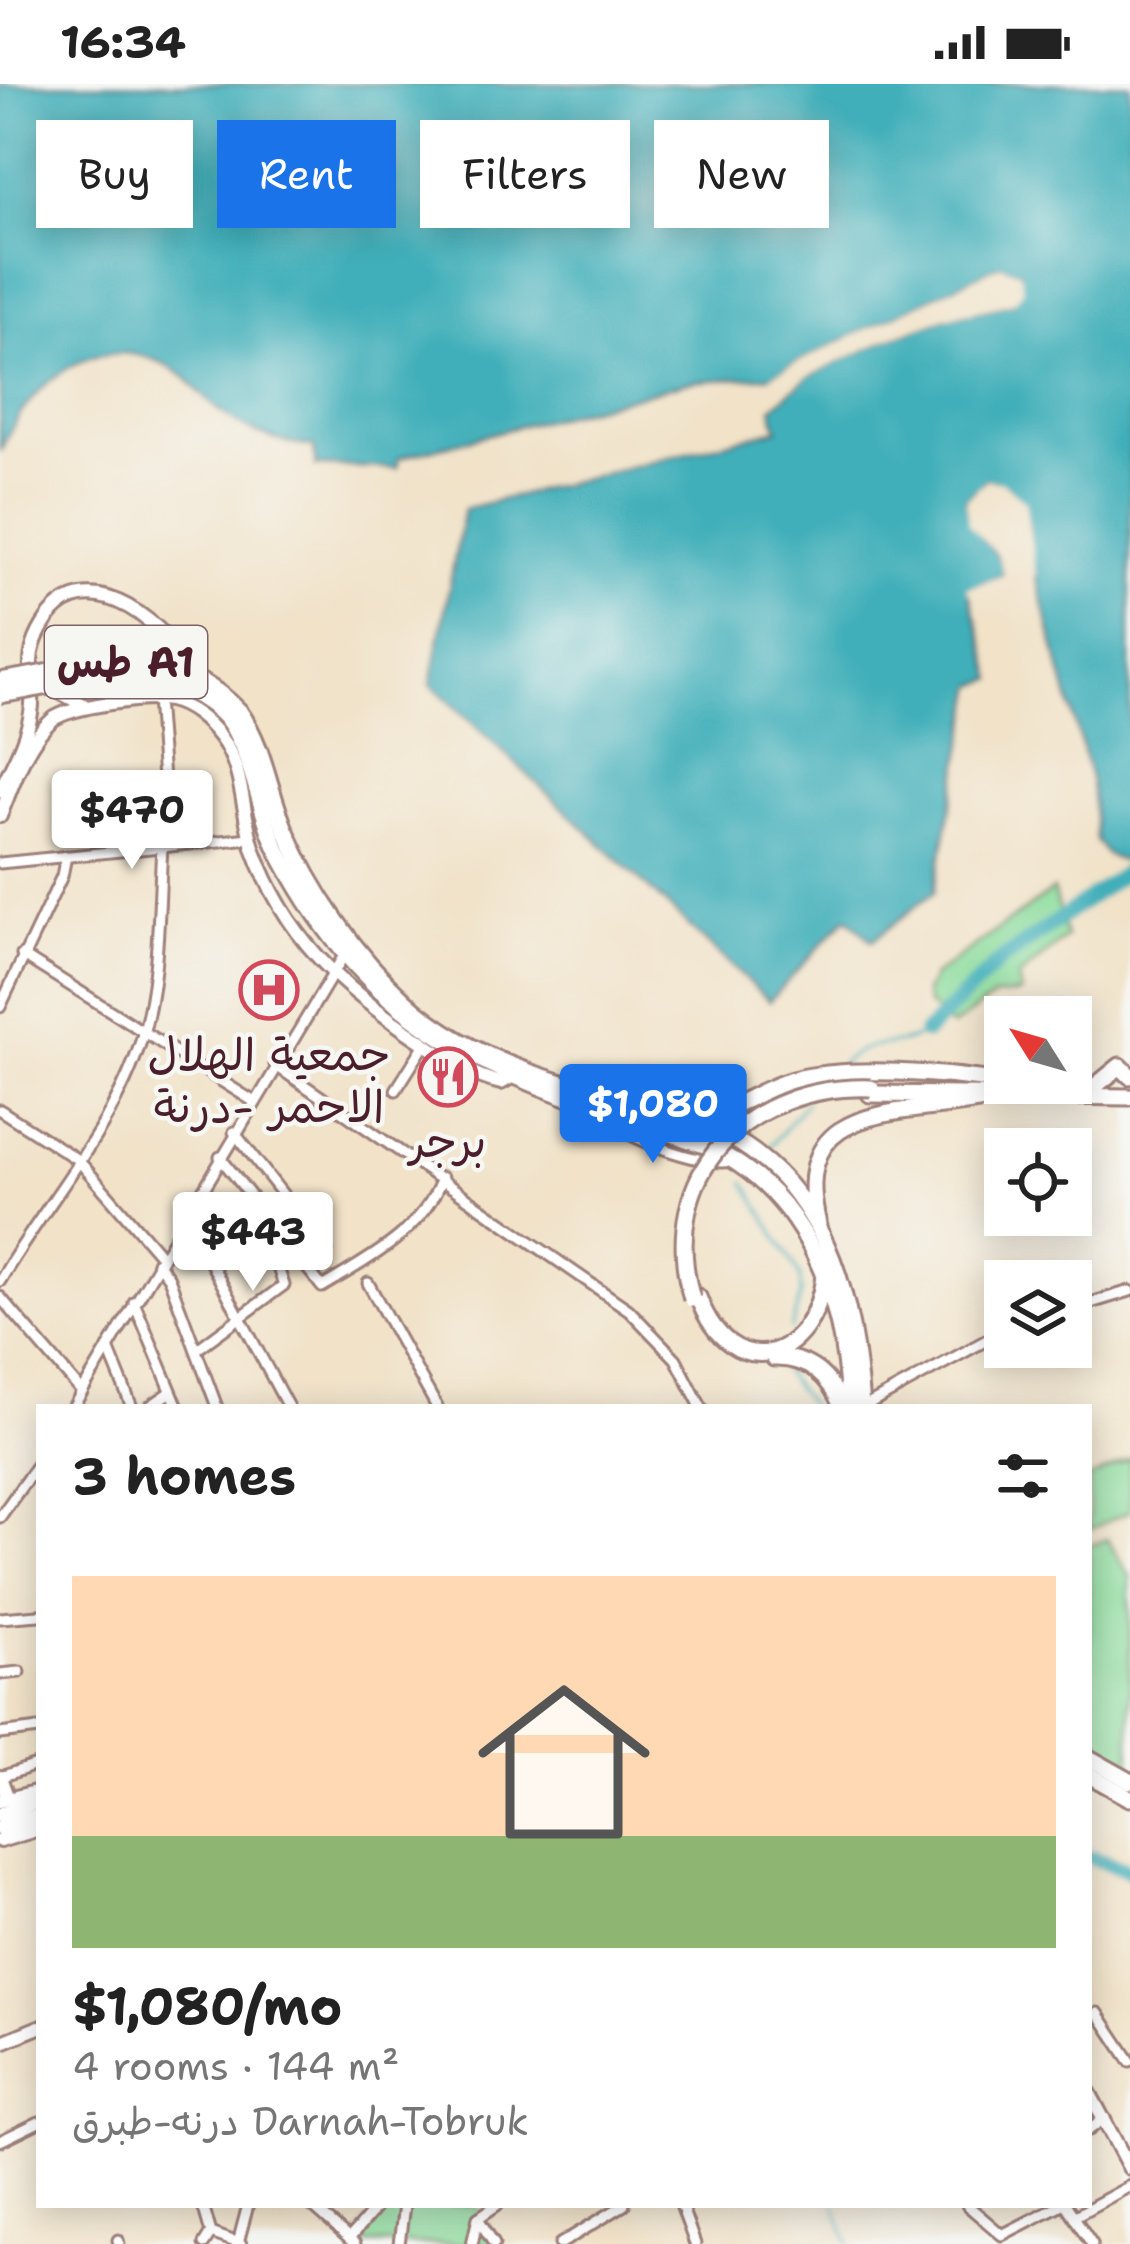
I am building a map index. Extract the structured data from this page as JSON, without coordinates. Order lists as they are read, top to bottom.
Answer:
{
  "streets": {
    "main road": ["طس A1"]
  },
  "places": {
    "hospital": ["جمعية الهلال الاحمر -درنة"],
    "restaurant": ["برجر"]
  },
  "north": "top left",
  "page": {
    "status": "16:34",
    "chip": [
      "Buy",
      "Rent",
      "Filters",
      "New"
    ],
    "price": ["$470", "$1,080", "$443"],
    "heading": "3 homes",
    "list": [
      {
        "name": "$1,080/mo",
        "note": "4 rooms · 144 m² · درنه-طبرق Darnah-Tobruk"
      }
    ]
  }
}
